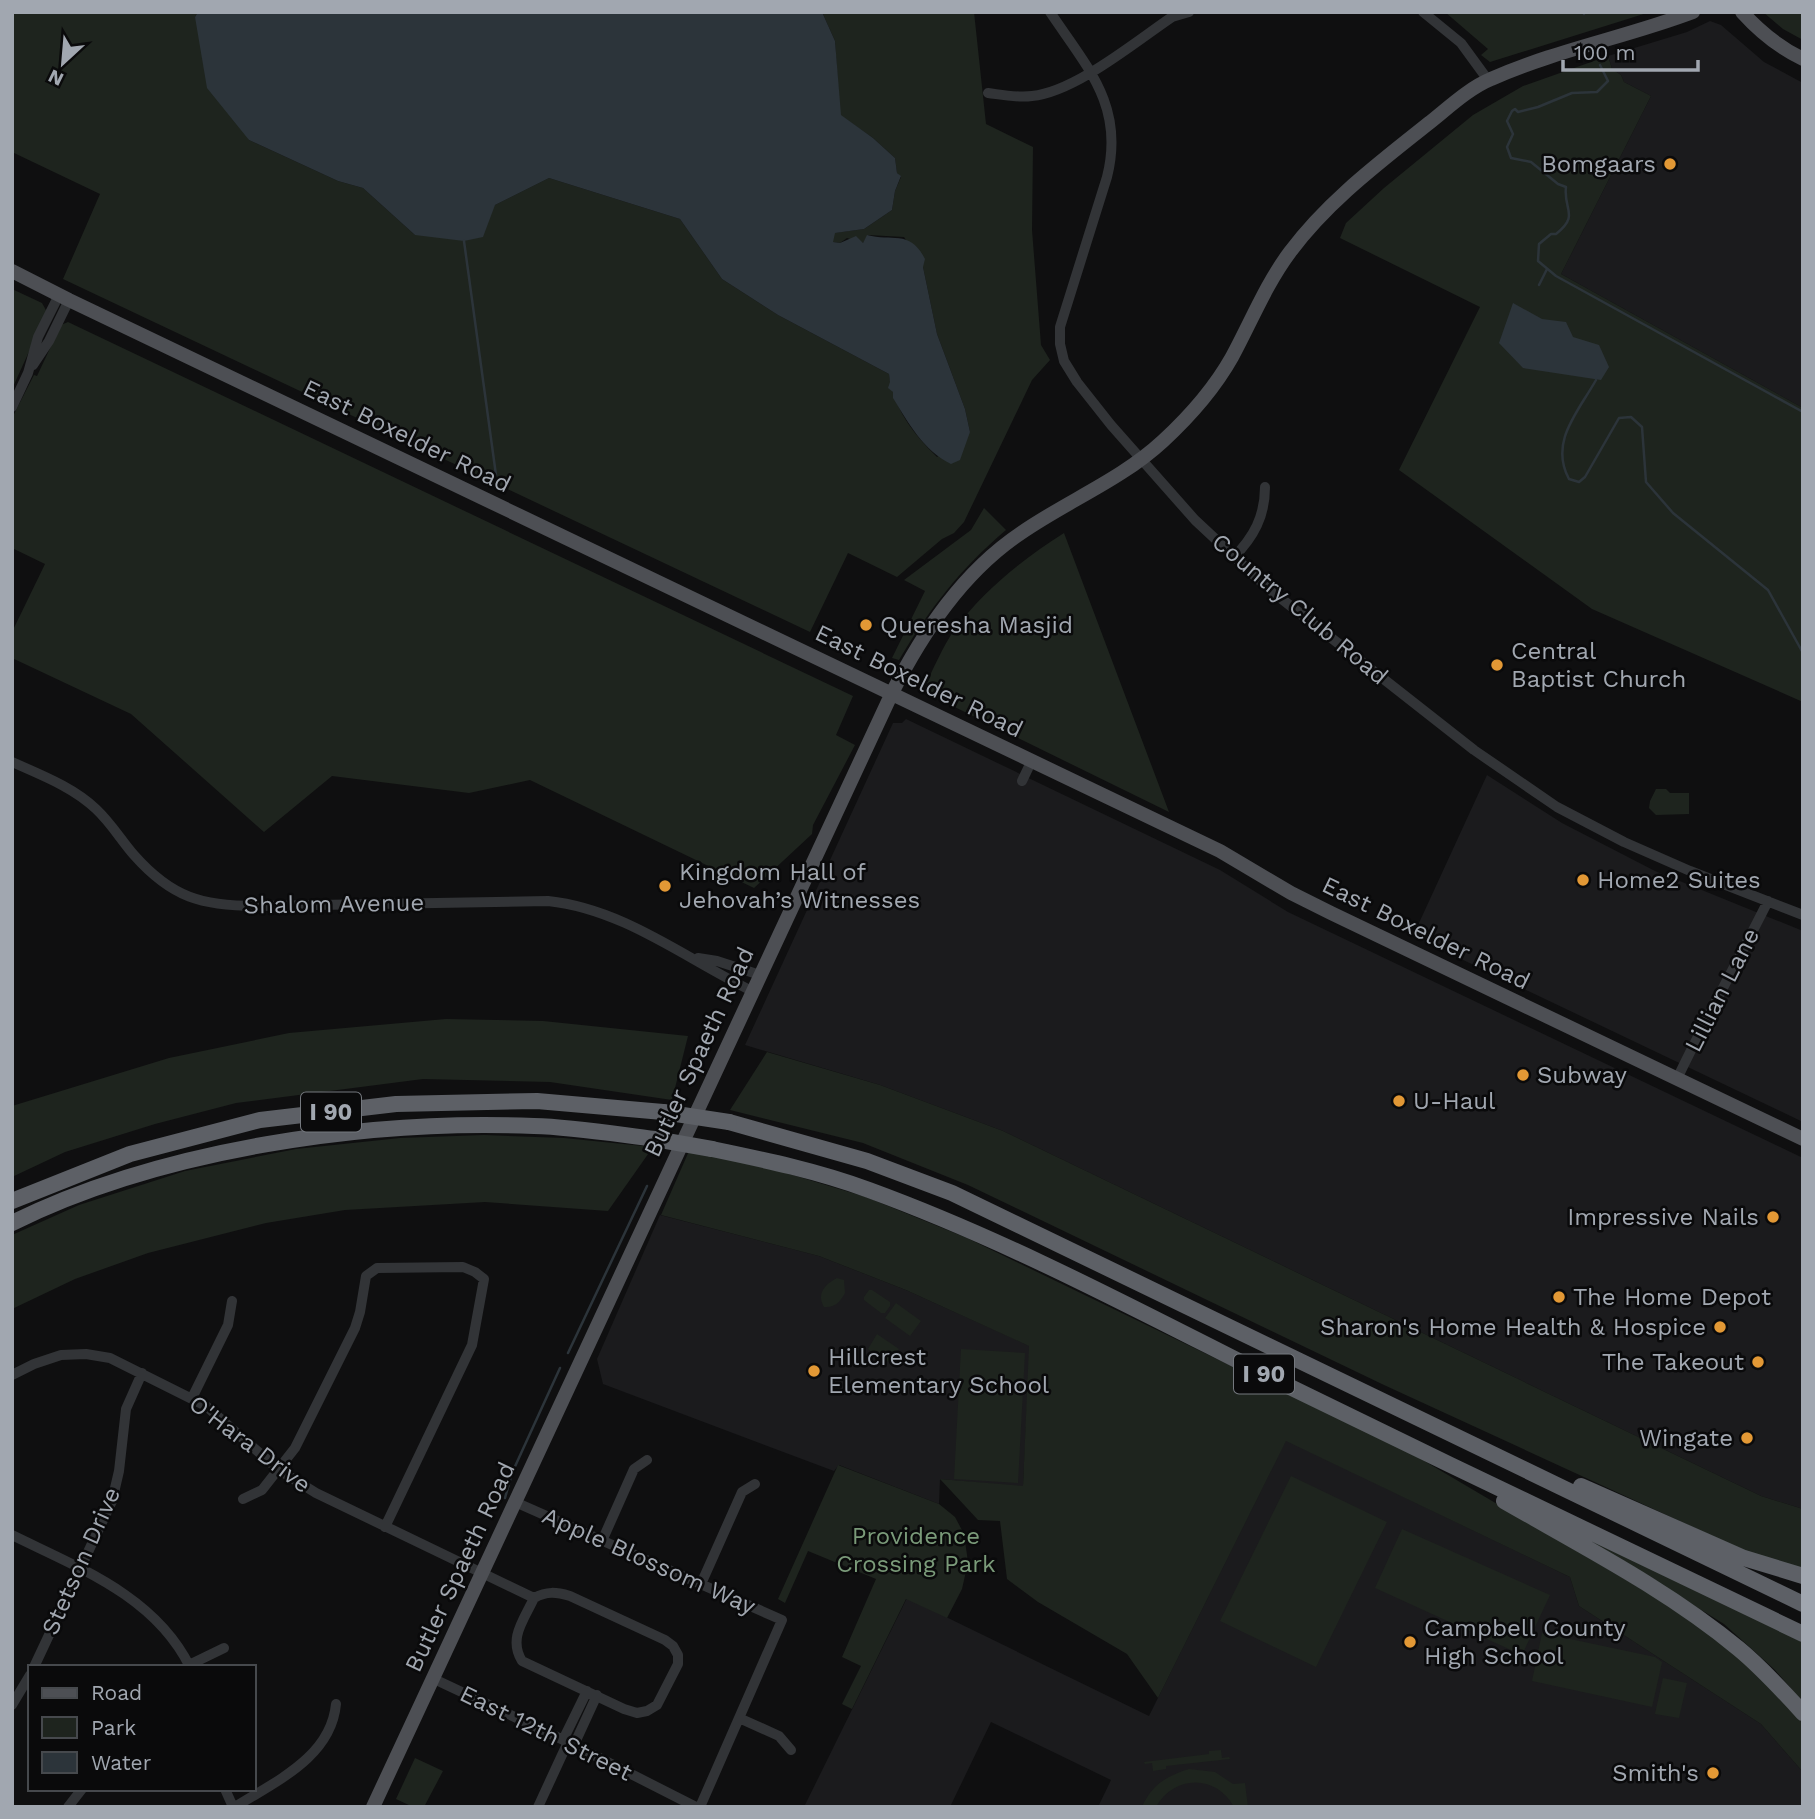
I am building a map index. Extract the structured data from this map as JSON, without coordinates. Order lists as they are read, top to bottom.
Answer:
{
  "streets": {
    "highway": ["I 90"],
    "main road": ["East Boxelder Road", "Butler Spaeth Road"],
    "street": [
      "Country Club Road",
      "Shalom Avenue",
      "Lillian Lane",
      "O'Hara Drive",
      "Stetson Drive",
      "Apple Blossom Way",
      "East 12th Street"
    ]
  },
  "crossings": [
    ["East Boxelder Road", "Lillian Lane"],
    ["East Boxelder Road", "Butler Spaeth Road"],
    ["Country Club Road", "Lillian Lane"],
    ["Country Club Road", "Butler Spaeth Road"],
    ["Shalom Avenue", "Butler Spaeth Road"],
    ["Butler Spaeth Road", "O'Hara Drive"],
    ["Butler Spaeth Road", "Apple Blossom Way"],
    ["Butler Spaeth Road", "East 12th Street"],
    ["O'Hara Drive", "Stetson Drive"]
  ],
  "parks": ["Providence Crossing Park"],
  "places": [
    "Bomgaars",
    "Queresha Masjid",
    "Central Baptist Church",
    "Home2 Suites",
    "Kingdom Hall of Jehovah’s Witnesses",
    "Subway",
    "U-Haul",
    "Impressive Nails",
    "The Home Depot",
    "Sharon's Home Health & Hospice",
    "The Takeout",
    "Hillcrest Elementary School",
    "Wingate",
    "Campbell County High School",
    "Smith's"
  ],
  "legend": ["Road", "Park", "Water"],
  "scale_bar": "100 m",
  "north": "bottom left"
}
